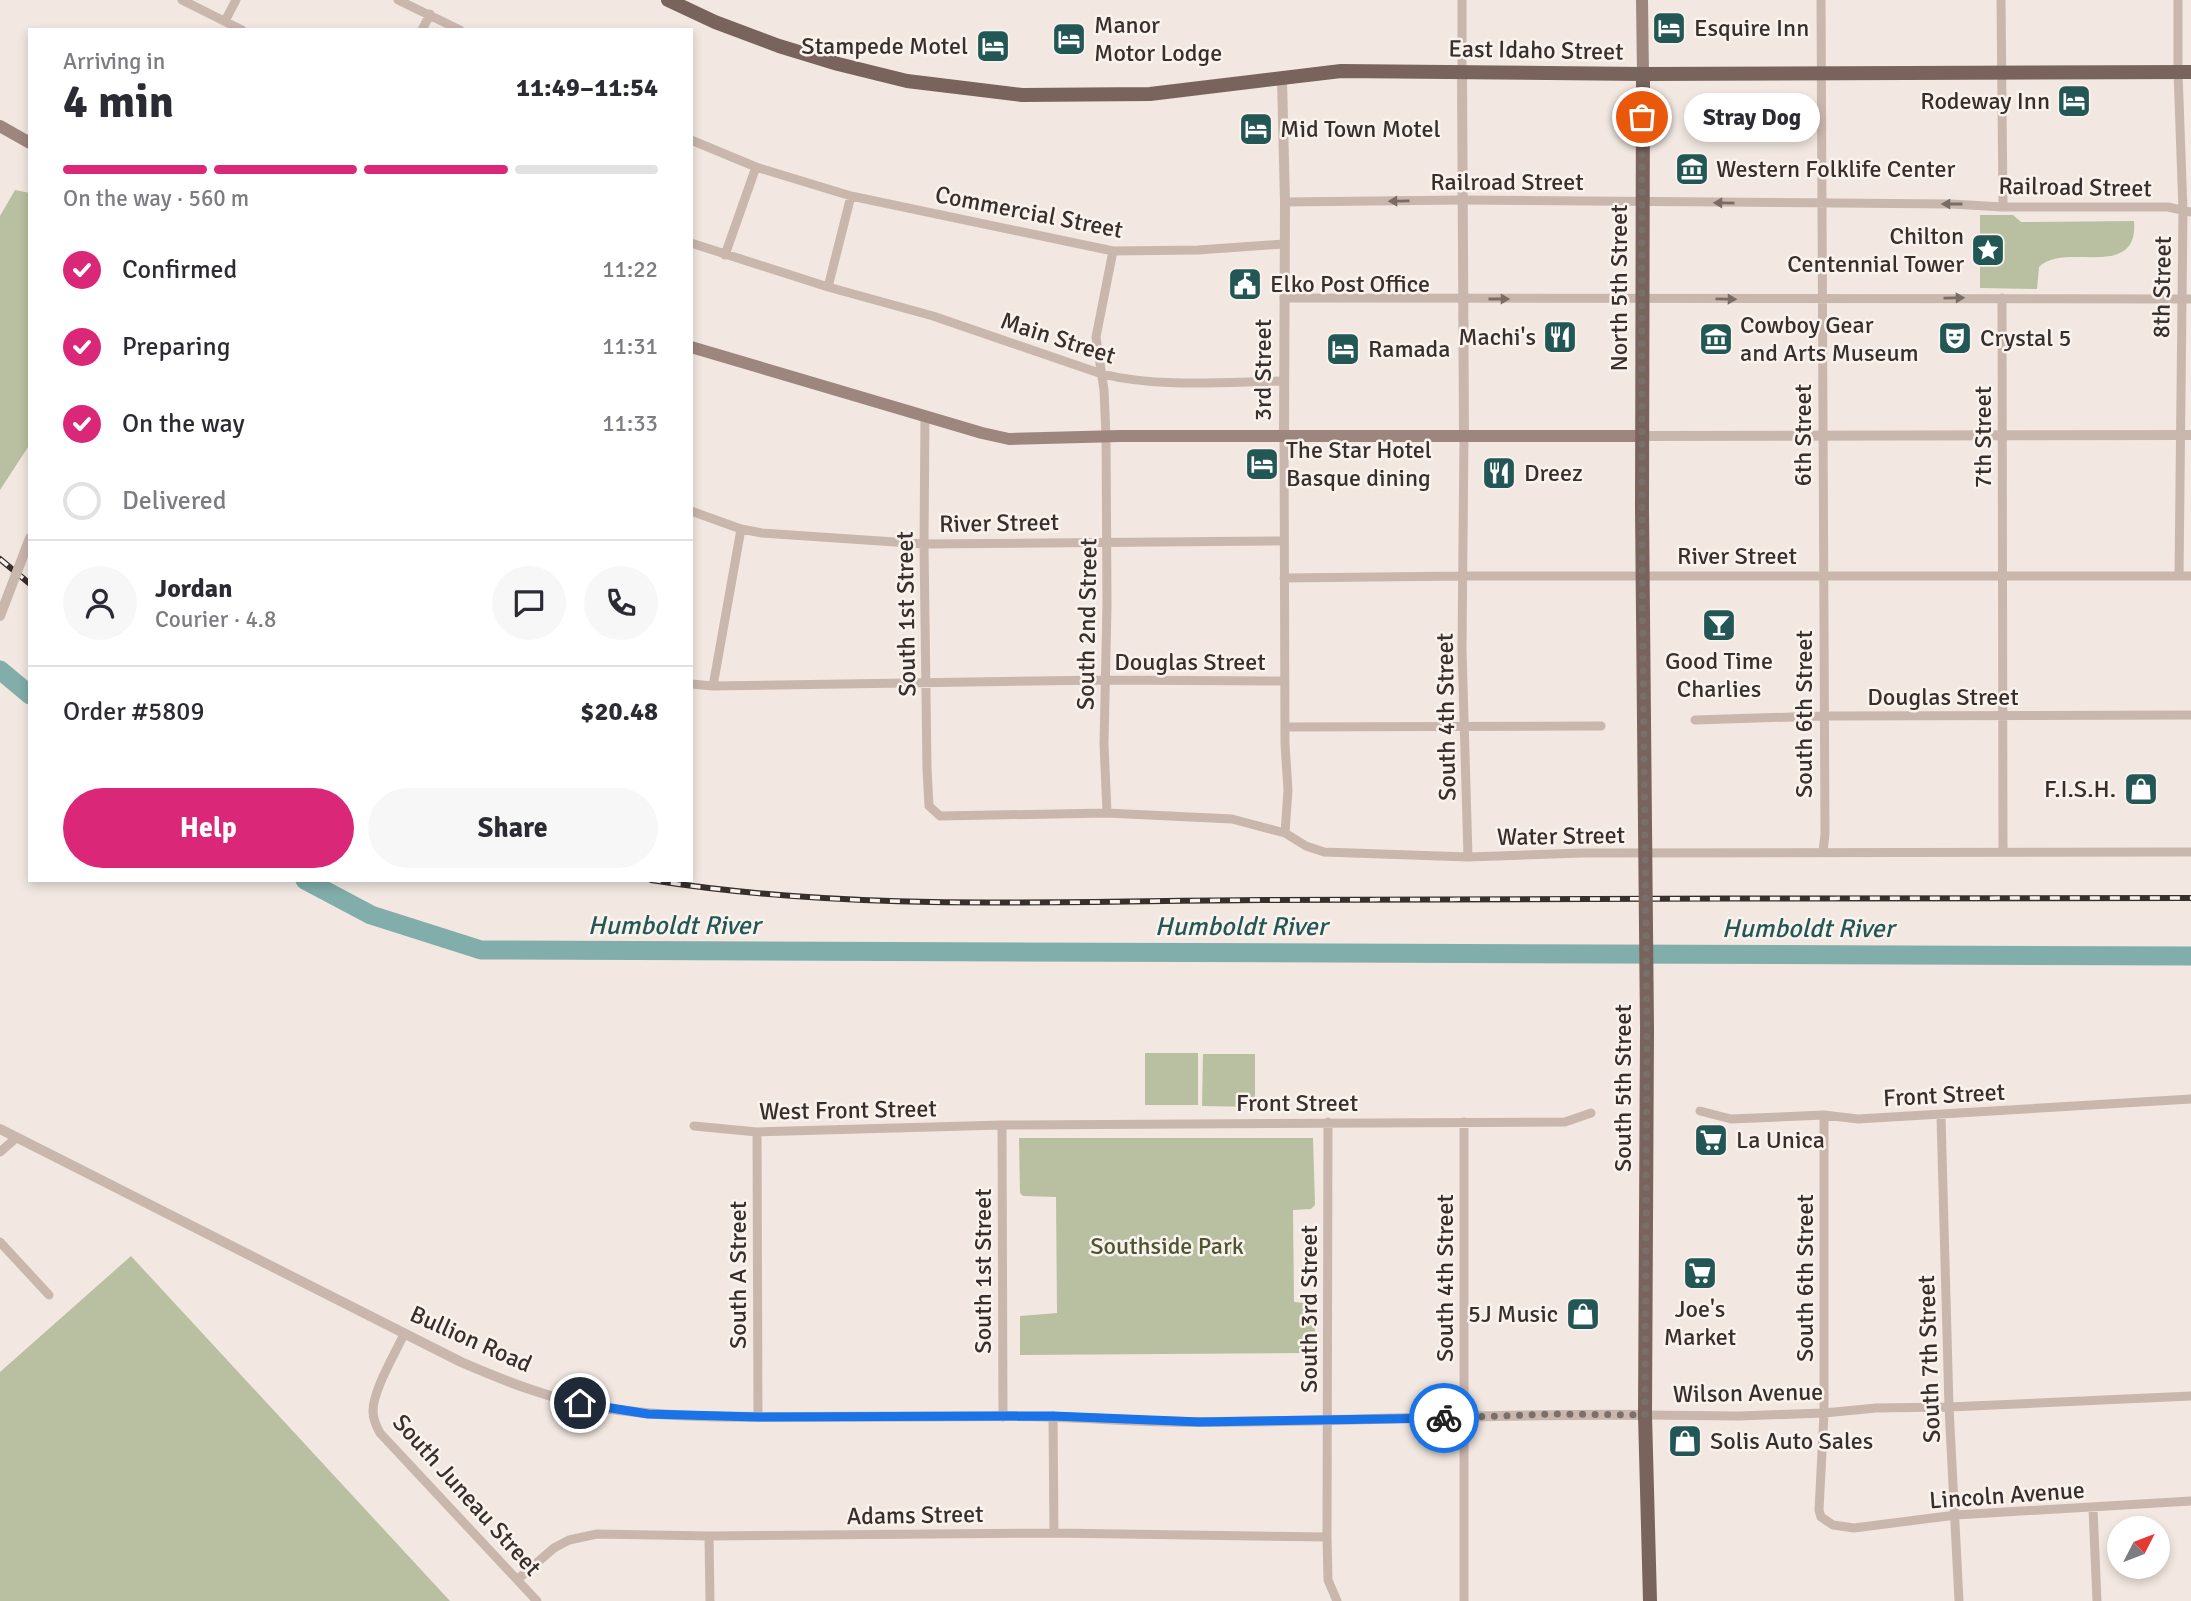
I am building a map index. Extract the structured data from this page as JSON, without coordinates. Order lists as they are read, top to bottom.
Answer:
{
  "streets": {
    "main road": ["East Idaho Street", "North 5th Street", "South 5th Street"],
    "street": [
      "Railroad Street",
      "Commercial Street",
      "8th Street",
      "Main Street",
      "3rd Street",
      "6th Street",
      "7th Street",
      "River Street",
      "South 1st Street",
      "South 2nd Street",
      "Douglas Street",
      "South 6th Street",
      "South 4th Street",
      "Water Street",
      "Front Street",
      "West Front Street",
      "South A Street",
      "South 3rd Street",
      "Bullion Road",
      "South 7th Street",
      "Wilson Avenue",
      "South Juneau Street",
      "Lincoln Avenue",
      "Adams Street"
    ]
  },
  "crossings": [
    ["East Idaho Street", "8th Street"],
    ["East Idaho Street", "North 5th Street"],
    ["East Idaho Street", "3rd Street"],
    ["East Idaho Street", "6th Street"],
    ["Railroad Street", "8th Street"],
    ["Railroad Street", "North 5th Street"],
    ["Railroad Street", "3rd Street"],
    ["Railroad Street", "6th Street"],
    ["Commercial Street", "3rd Street"],
    ["Commercial Street", "South 2nd Street"],
    ["8th Street", "River Street"],
    ["North 5th Street", "River Street"],
    ["North 5th Street", "South 5th Street"],
    ["Main Street", "3rd Street"],
    ["Main Street", "South 2nd Street"],
    ["3rd Street", "River Street"],
    ["6th Street", "River Street"],
    ["6th Street", "South 6th Street"],
    ["7th Street", "River Street"],
    ["River Street", "South 1st Street"],
    ["River Street", "South 2nd Street"],
    ["River Street", "South 6th Street"],
    ["River Street", "South 4th Street"],
    ["River Street", "South 5th Street"],
    ["South 1st Street", "Douglas Street"],
    ["South 1st Street", "Water Street"],
    ["South 1st Street", "Front Street"],
    ["South 1st Street", "West Front Street"],
    ["South 1st Street", "Bullion Road"],
    ["South 2nd Street", "Douglas Street"],
    ["South 2nd Street", "Water Street"],
    ["Douglas Street", "South 6th Street"],
    ["South 6th Street", "Water Street"],
    ["South 6th Street", "Front Street"],
    ["South 6th Street", "Wilson Avenue"],
    ["South 6th Street", "Lincoln Avenue"],
    ["South 4th Street", "Water Street"],
    ["South 4th Street", "Front Street"],
    ["South 4th Street", "Wilson Avenue"],
    ["South 5th Street", "Wilson Avenue"],
    ["Front Street", "West Front Street"],
    ["Front Street", "South 3rd Street"],
    ["Front Street", "South 7th Street"],
    ["West Front Street", "South A Street"],
    ["South A Street", "Bullion Road"],
    ["South 3rd Street", "Wilson Avenue"],
    ["South 3rd Street", "Adams Street"],
    ["Bullion Road", "Wilson Avenue"],
    ["Bullion Road", "South Juneau Street"],
    ["South 7th Street", "Wilson Avenue"],
    ["South 7th Street", "Lincoln Avenue"],
    ["South Juneau Street", "Adams Street"]
  ],
  "one_way": ["Railroad Street"],
  "water": ["Humboldt River"],
  "parks": ["Southside Park"],
  "places": {
    "hotel": [
      "Esquire Inn",
      "Manor Motor Lodge",
      "Stampede Motel",
      "Rodeway Inn",
      "Mid Town Motel",
      "Ramada",
      "The Star Hotel Basque dining"
    ],
    "other": ["Stray Dog"],
    "museum": ["Western Folklife Center", "Cowboy Gear and Arts Museum"],
    "place": ["Chilton Centennial Tower"],
    "public building": ["Elko Post Office"],
    "restaurant": ["Machi's", "Dreez"],
    "theatre": ["Crystal 5"],
    "bar": ["Good Time Charlies"],
    "shop": ["F.I.S.H.", "5J Music", "Solis Auto Sales"],
    "supermarket": ["La Unica", "Joe's Market"]
  },
  "north": "top right",
  "page": {
    "heading": ["4 min", "Arriving in", "11:49–11:54"],
    "panel": [
      "Jordan",
      "Courier · 4.8",
      "Order #5809",
      "$20.48"
    ],
    "bubble": "Stray Dog",
    "bar": "On the way · 560 m",
    "list": [
      ["Confirmed", "11:22"],
      ["Preparing", "11:31"],
      ["On the way", "11:33"],
      "Delivered"
    ],
    "buttons": ["Help", "Share"]
  }
}
